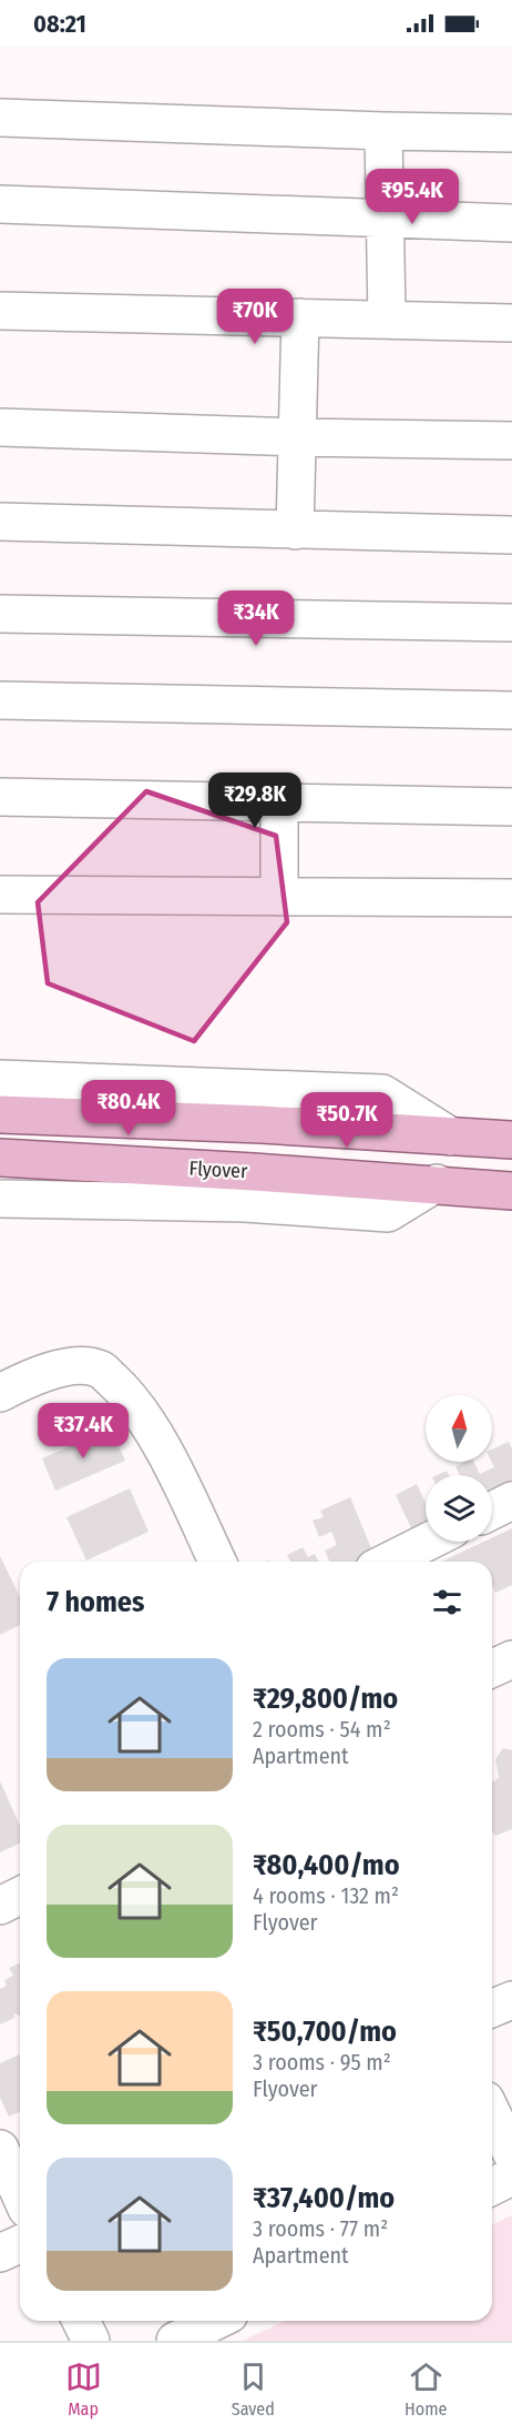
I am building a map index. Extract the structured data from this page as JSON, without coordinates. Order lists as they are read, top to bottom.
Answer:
{
  "streets": {
    "main road": ["Flyover"]
  },
  "north": "top",
  "page": {
    "status": "08:21",
    "price": [
      "₹95.4K",
      "₹70K",
      "₹34K",
      "₹29.8K",
      "₹80.4K",
      "₹50.7K",
      "₹37.4K"
    ],
    "heading": "7 homes",
    "list": [
      {
        "name": "₹29,800/mo",
        "note": "2 rooms · 54 m² · Apartment"
      },
      {
        "name": "₹80,400/mo",
        "note": "4 rooms · 132 m² · Flyover"
      },
      {
        "name": "₹50,700/mo",
        "note": "3 rooms · 95 m² · Flyover"
      },
      {
        "name": "₹37,400/mo",
        "note": "3 rooms · 77 m² · Apartment"
      }
    ],
    "tabs": ["Map", "Saved", "Home"]
  }
}
